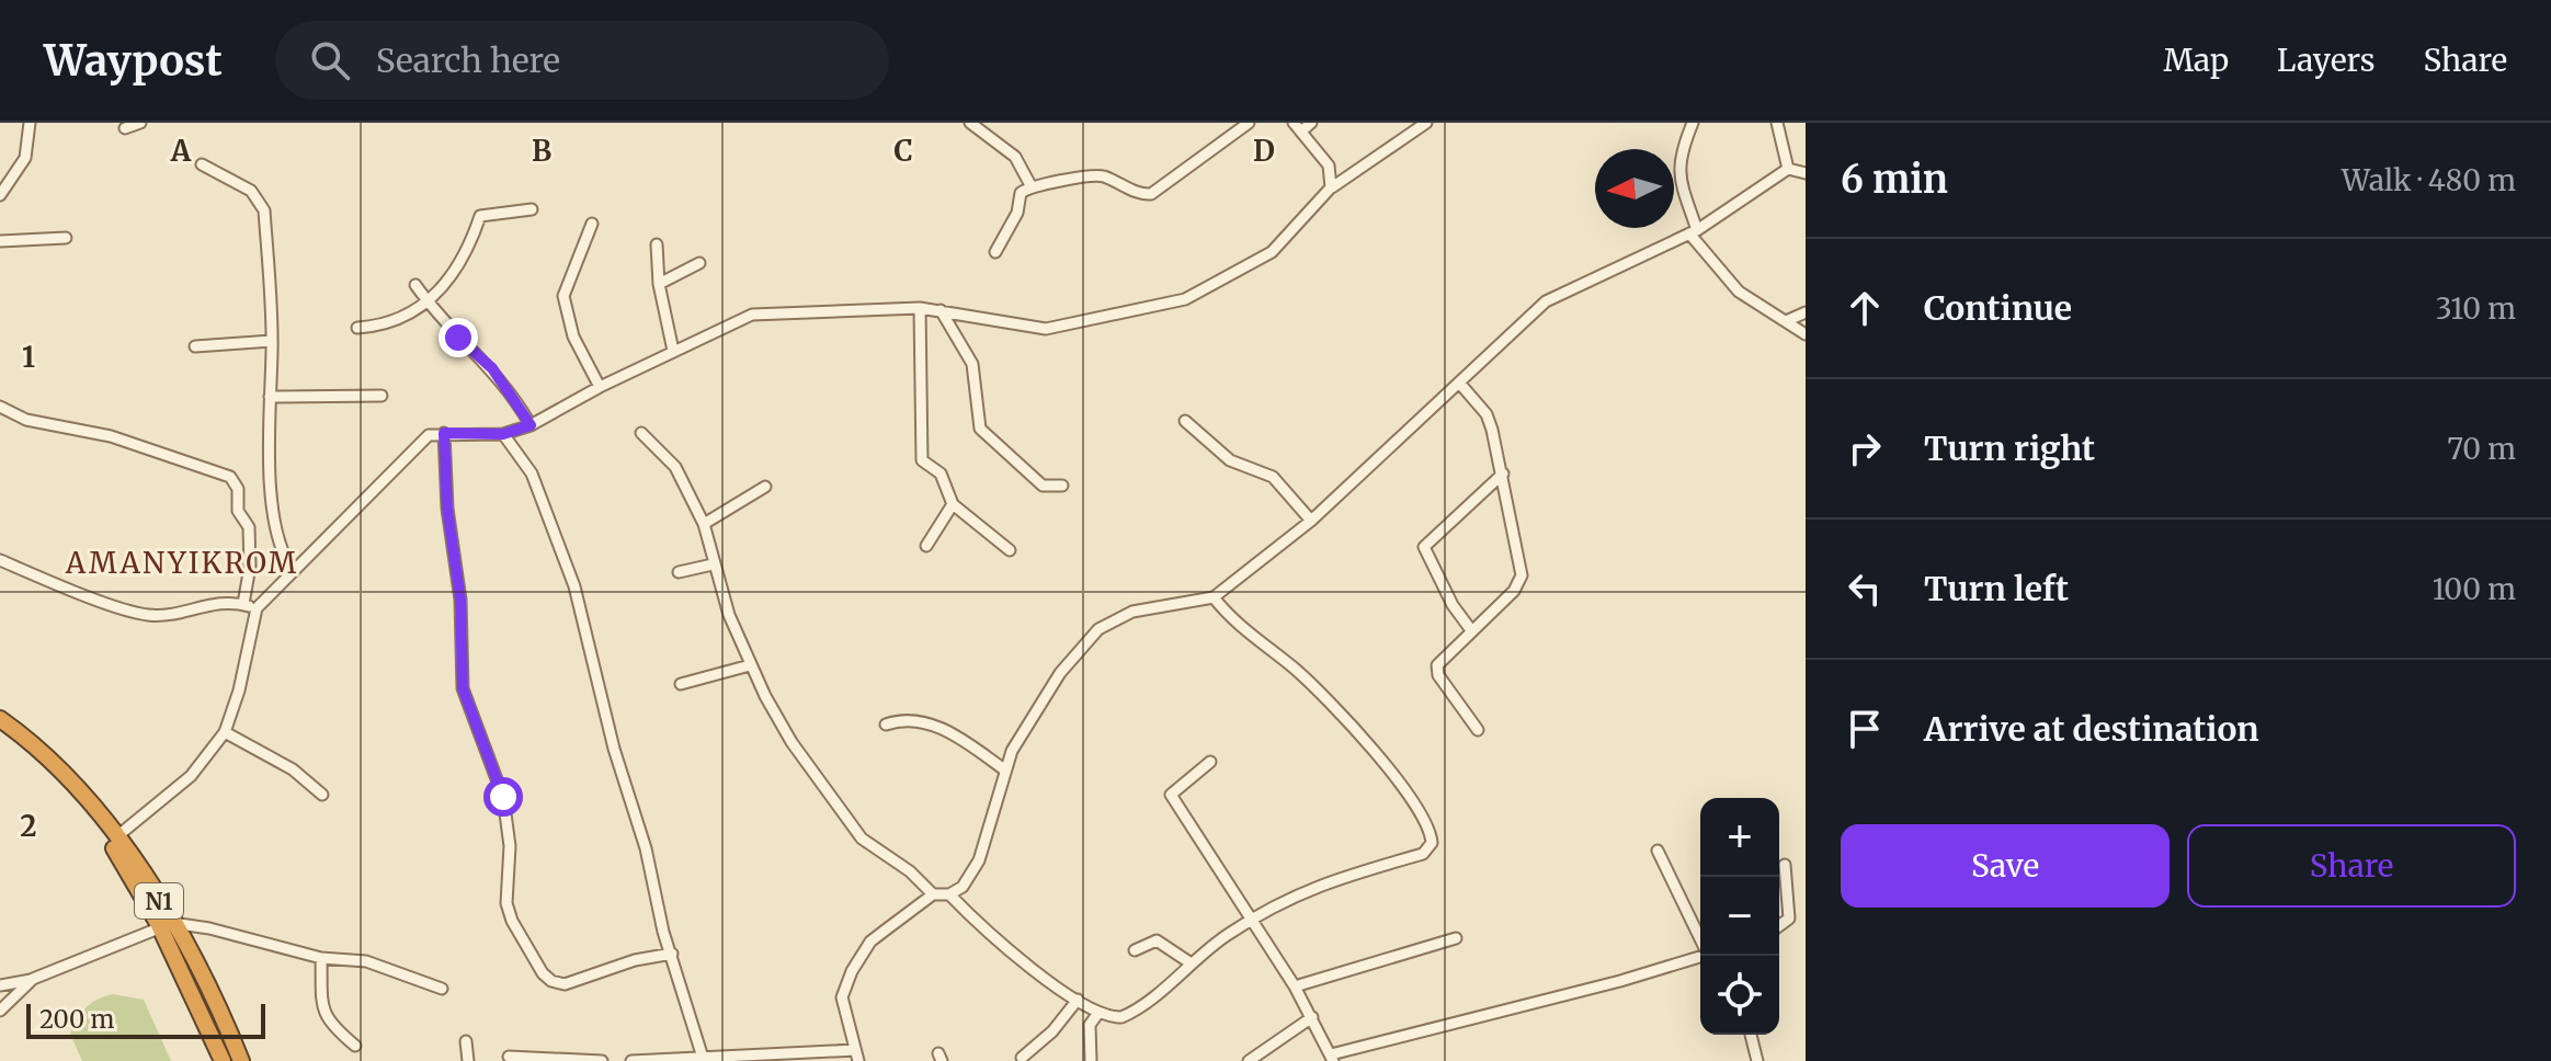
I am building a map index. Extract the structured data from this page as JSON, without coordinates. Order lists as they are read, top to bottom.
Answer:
{
  "streets": {
    "highway": ["N1"]
  },
  "districts": ["AMANYIKROM"],
  "scale_bar": "200 m",
  "north": "left",
  "page": {
    "header": "Waypost",
    "search": "Search here",
    "nav": ["Map", "Layers", "Share"],
    "heading": ["6 min", "Walk · 480 m"],
    "list": [
      ["Continue", "310 m"],
      ["Turn right", "70 m"],
      ["Turn left", "100 m"],
      "Arrive at destination"
    ],
    "map_buttons": ["+", "−"],
    "buttons": ["Save", "Share"],
    "scale": "200 m"
  },
  "grid": {
    "columns": [
      "A",
      "B",
      "C",
      "D"
    ],
    "rows": ["1", "2"]
  }
}
